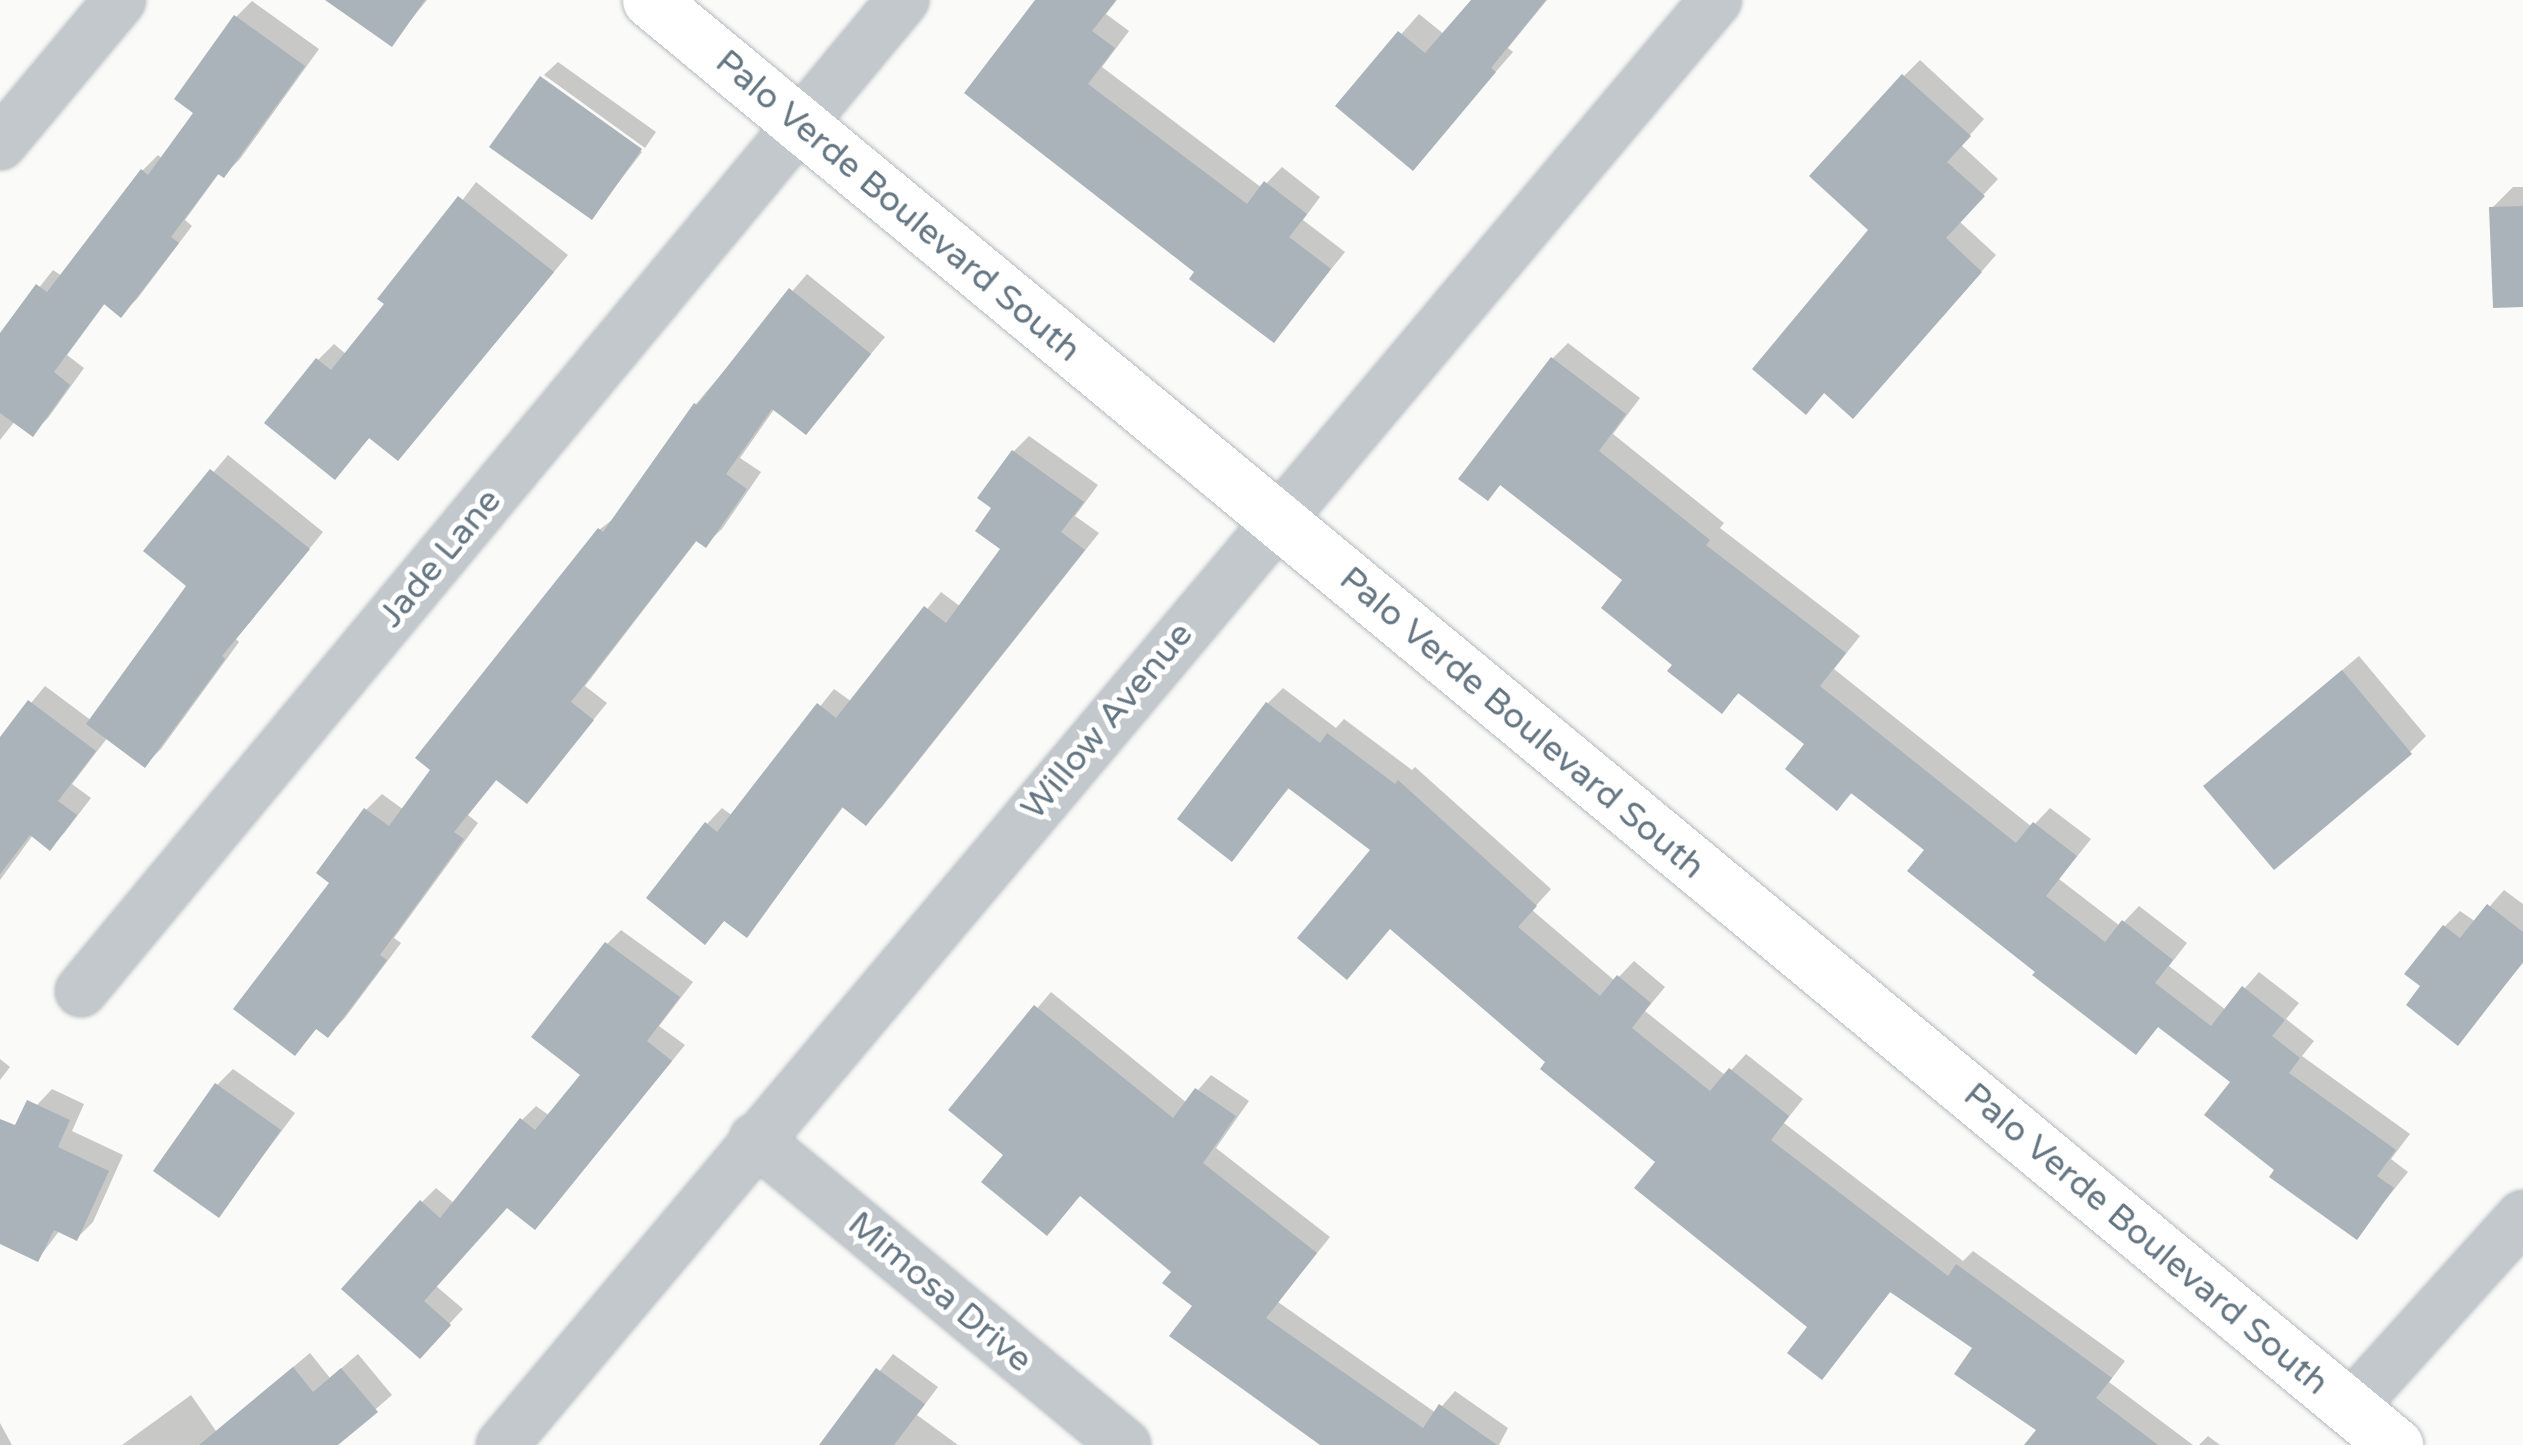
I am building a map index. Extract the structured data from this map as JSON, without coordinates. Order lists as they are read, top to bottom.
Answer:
{
  "streets": {
    "main road": ["Palo Verde Boulevard South"],
    "street": ["Jade Lane", "Willow Avenue", "Mimosa Drive"]
  },
  "crossings": [
    ["Palo Verde Boulevard South", "Jade Lane"],
    ["Palo Verde Boulevard South", "Willow Avenue"],
    ["Willow Avenue", "Mimosa Drive"]
  ]
}
